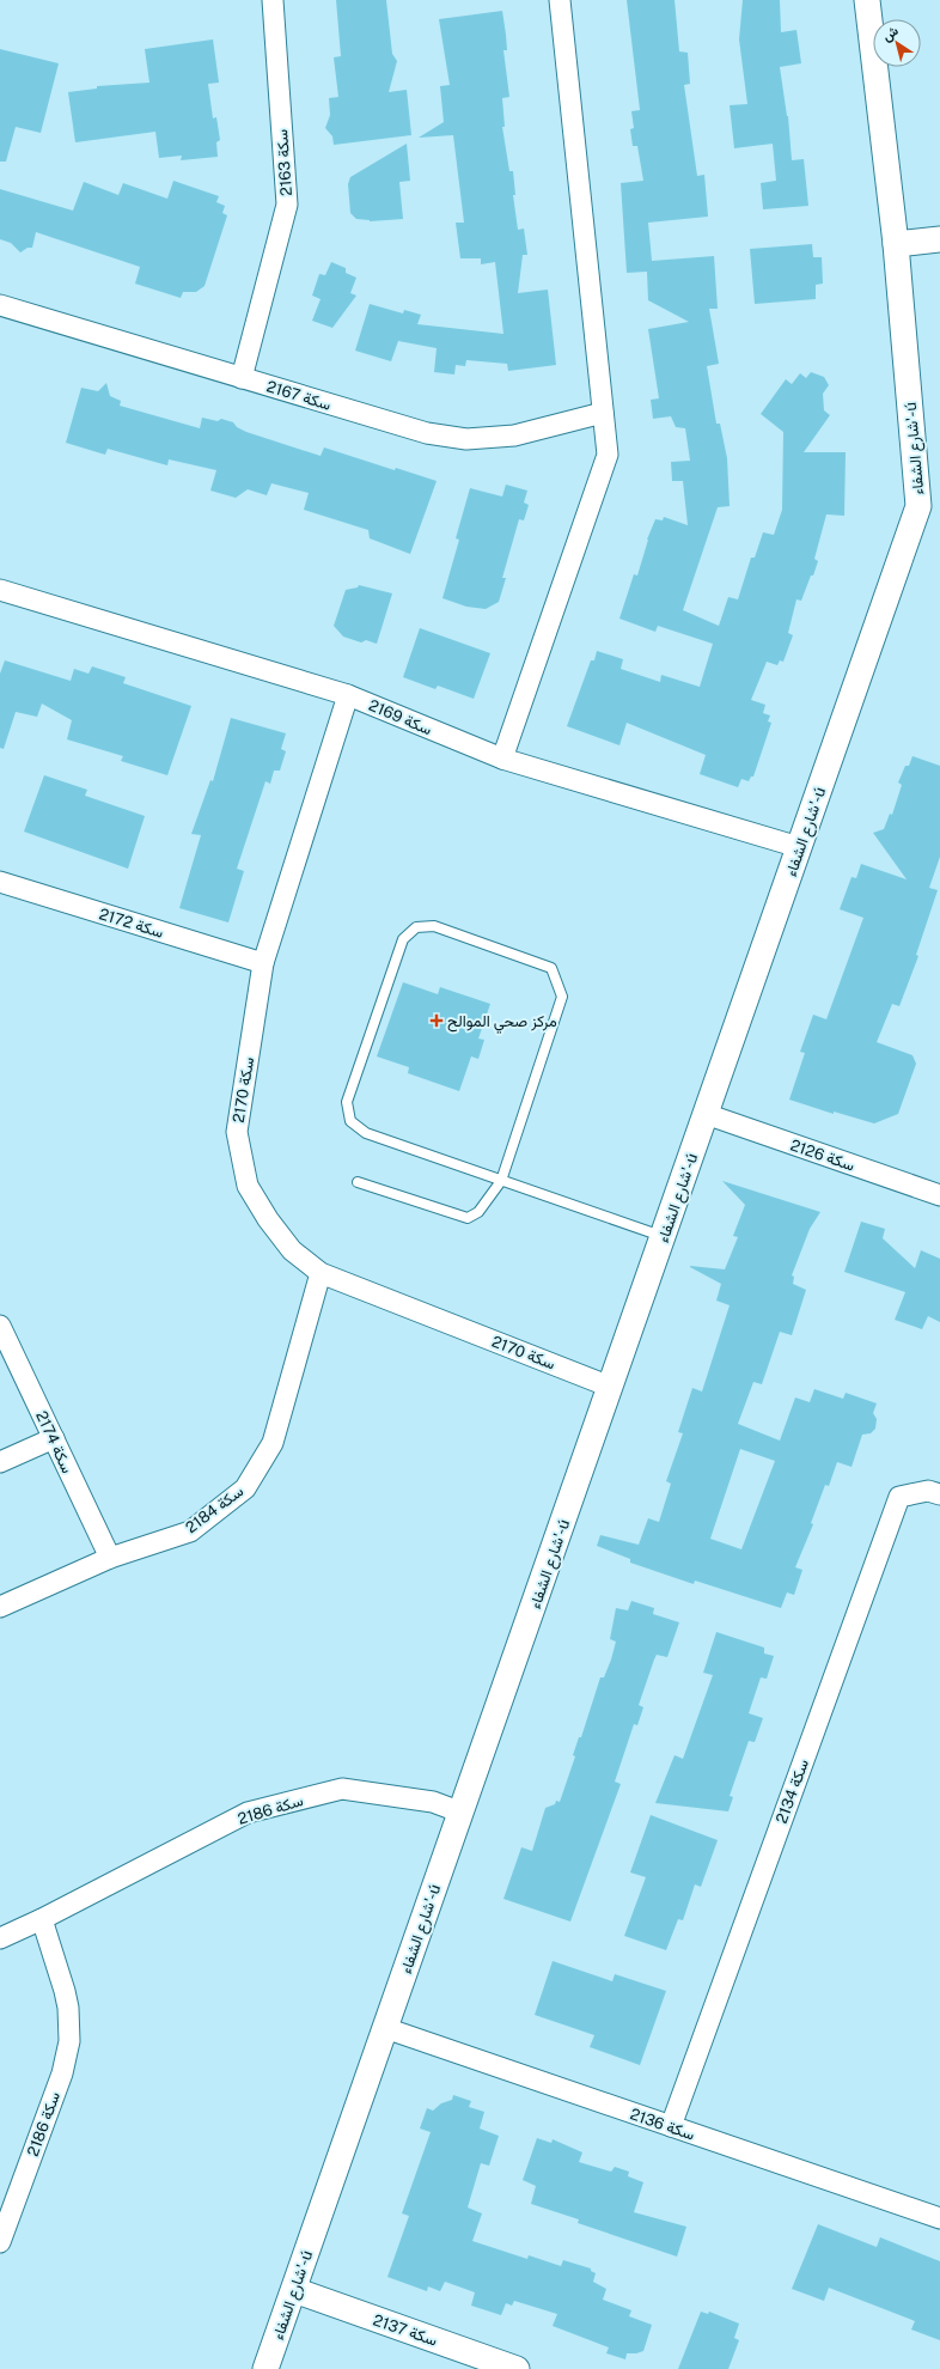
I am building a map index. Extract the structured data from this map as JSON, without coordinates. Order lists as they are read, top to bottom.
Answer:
{
  "streets": {
    "street": [
      "سكة 2163",
      "سكة 2167",
      "شارع الشفاء'-ú",
      "سكة 2169",
      "سكة 2172",
      "سكة 2170",
      "سكة 2126",
      "سكة 2174",
      "سكة 2184",
      "سكة 2134",
      "سكة 2186",
      "سكة 2136",
      "سكة 2137"
    ]
  },
  "crossings": [
    ["سكة 2163", "سكة 2167"],
    ["شارع الشفاء'-ú", "سكة 2169"],
    ["شارع الشفاء'-ú", "سكة 2170"],
    ["شارع الشفاء'-ú", "سكة 2126"],
    ["شارع الشفاء'-ú", "سكة 2186"],
    ["شارع الشفاء'-ú", "سكة 2136"],
    ["شارع الشفاء'-ú", "سكة 2137"],
    ["سكة 2169", "سكة 2170"],
    ["سكة 2172", "سكة 2170"],
    ["سكة 2170", "سكة 2184"],
    ["سكة 2174", "سكة 2184"],
    ["سكة 2134", "سكة 2136"]
  ],
  "places": {
    "health": ["مركز صحي الموالح"]
  },
  "north": "top left"
}
